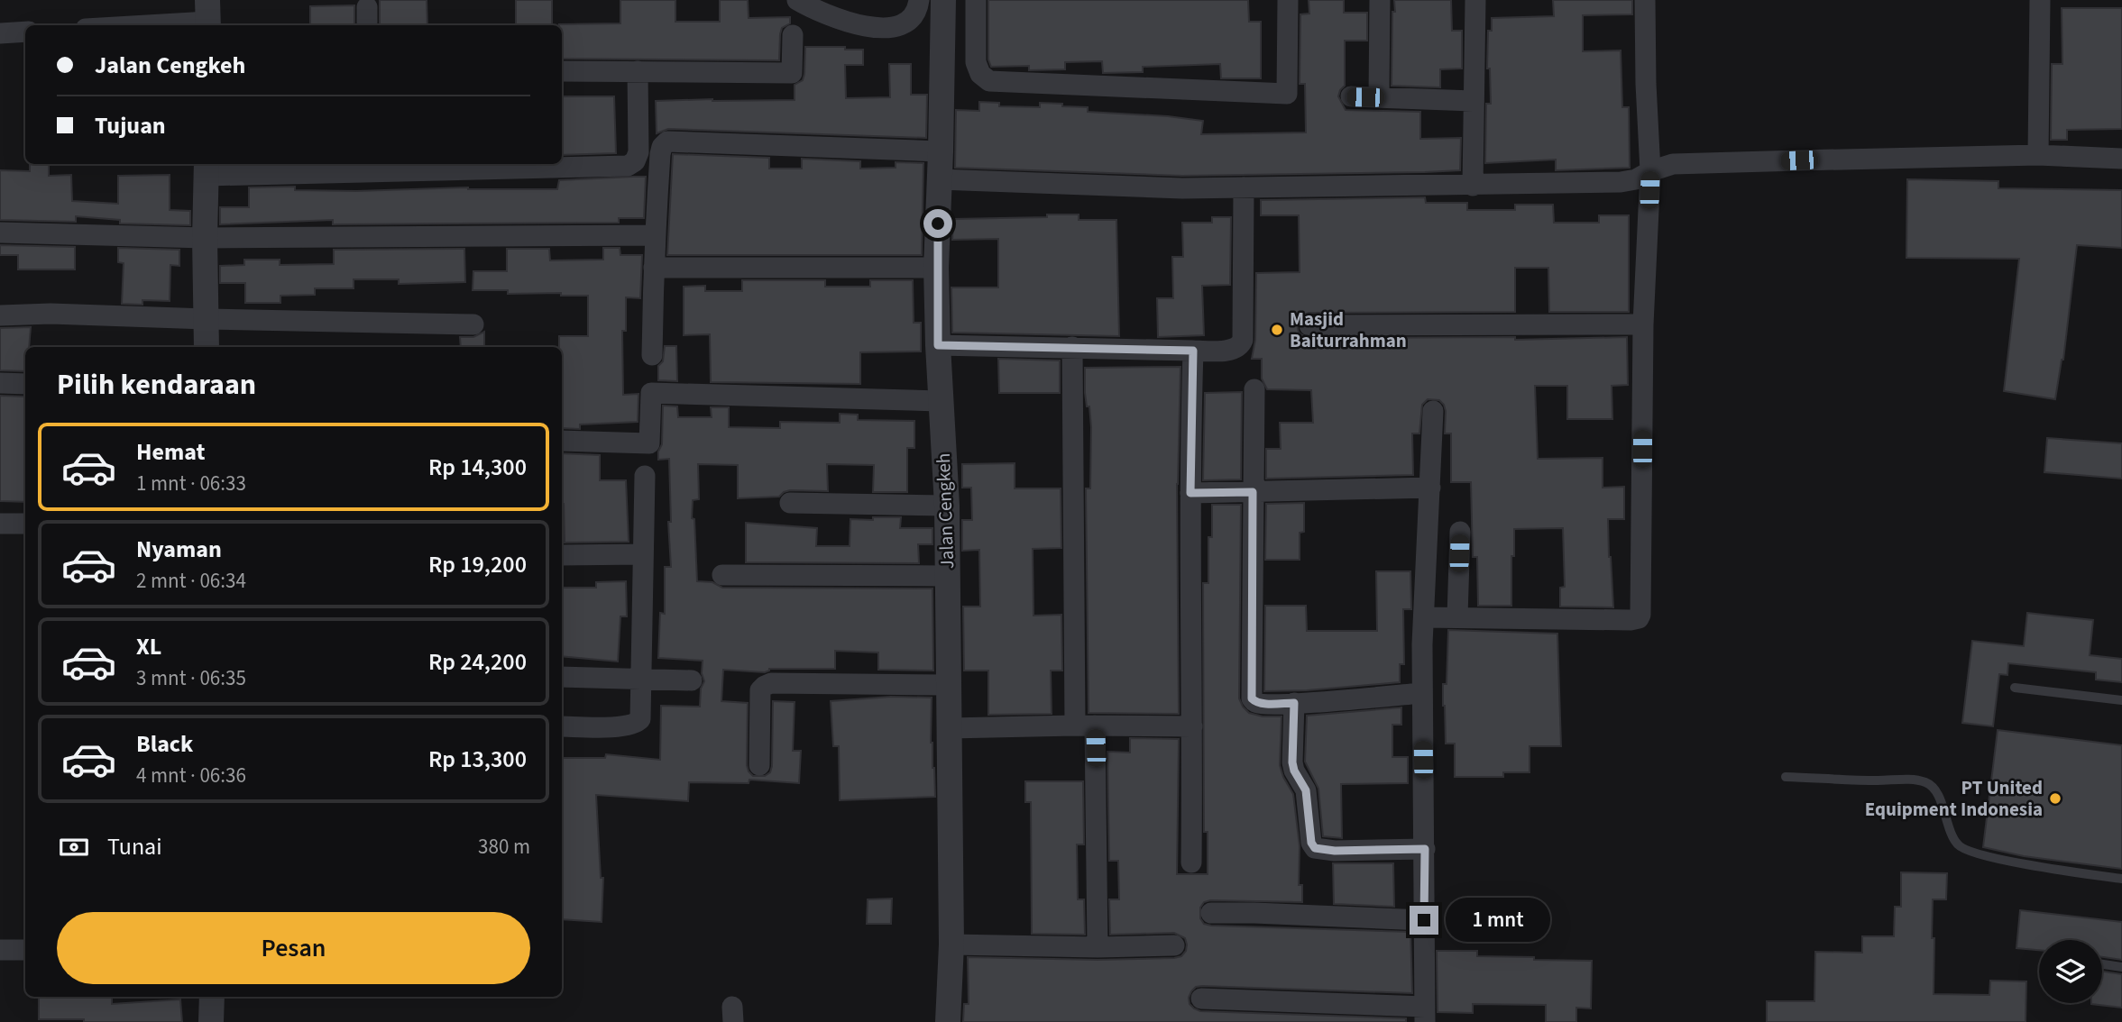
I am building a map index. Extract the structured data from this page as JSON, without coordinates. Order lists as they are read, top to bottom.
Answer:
{
  "streets": {
    "street": ["Jalan Cengkeh"]
  },
  "places": ["Masjid Baiturrahman", "PT United Equipment Indonesia"],
  "page": {
    "banner": ["Jalan Cengkeh", "Tujuan"],
    "heading": "Pilih kendaraan",
    "list": [
      {
        "name": "Hemat",
        "note": "1 mnt · 06:33",
        "value": "Rp 14,300"
      },
      {
        "name": "Nyaman",
        "note": "2 mnt · 06:34",
        "value": "Rp 19,200"
      },
      {
        "name": "XL",
        "note": "3 mnt · 06:35",
        "value": "Rp 24,200"
      },
      {
        "name": "Black",
        "note": "4 mnt · 06:36",
        "value": "Rp 13,300"
      }
    ],
    "pay": ["Tunai", "380 m"],
    "bubble": "1 mnt",
    "buttons": "Pesan"
  }
}
